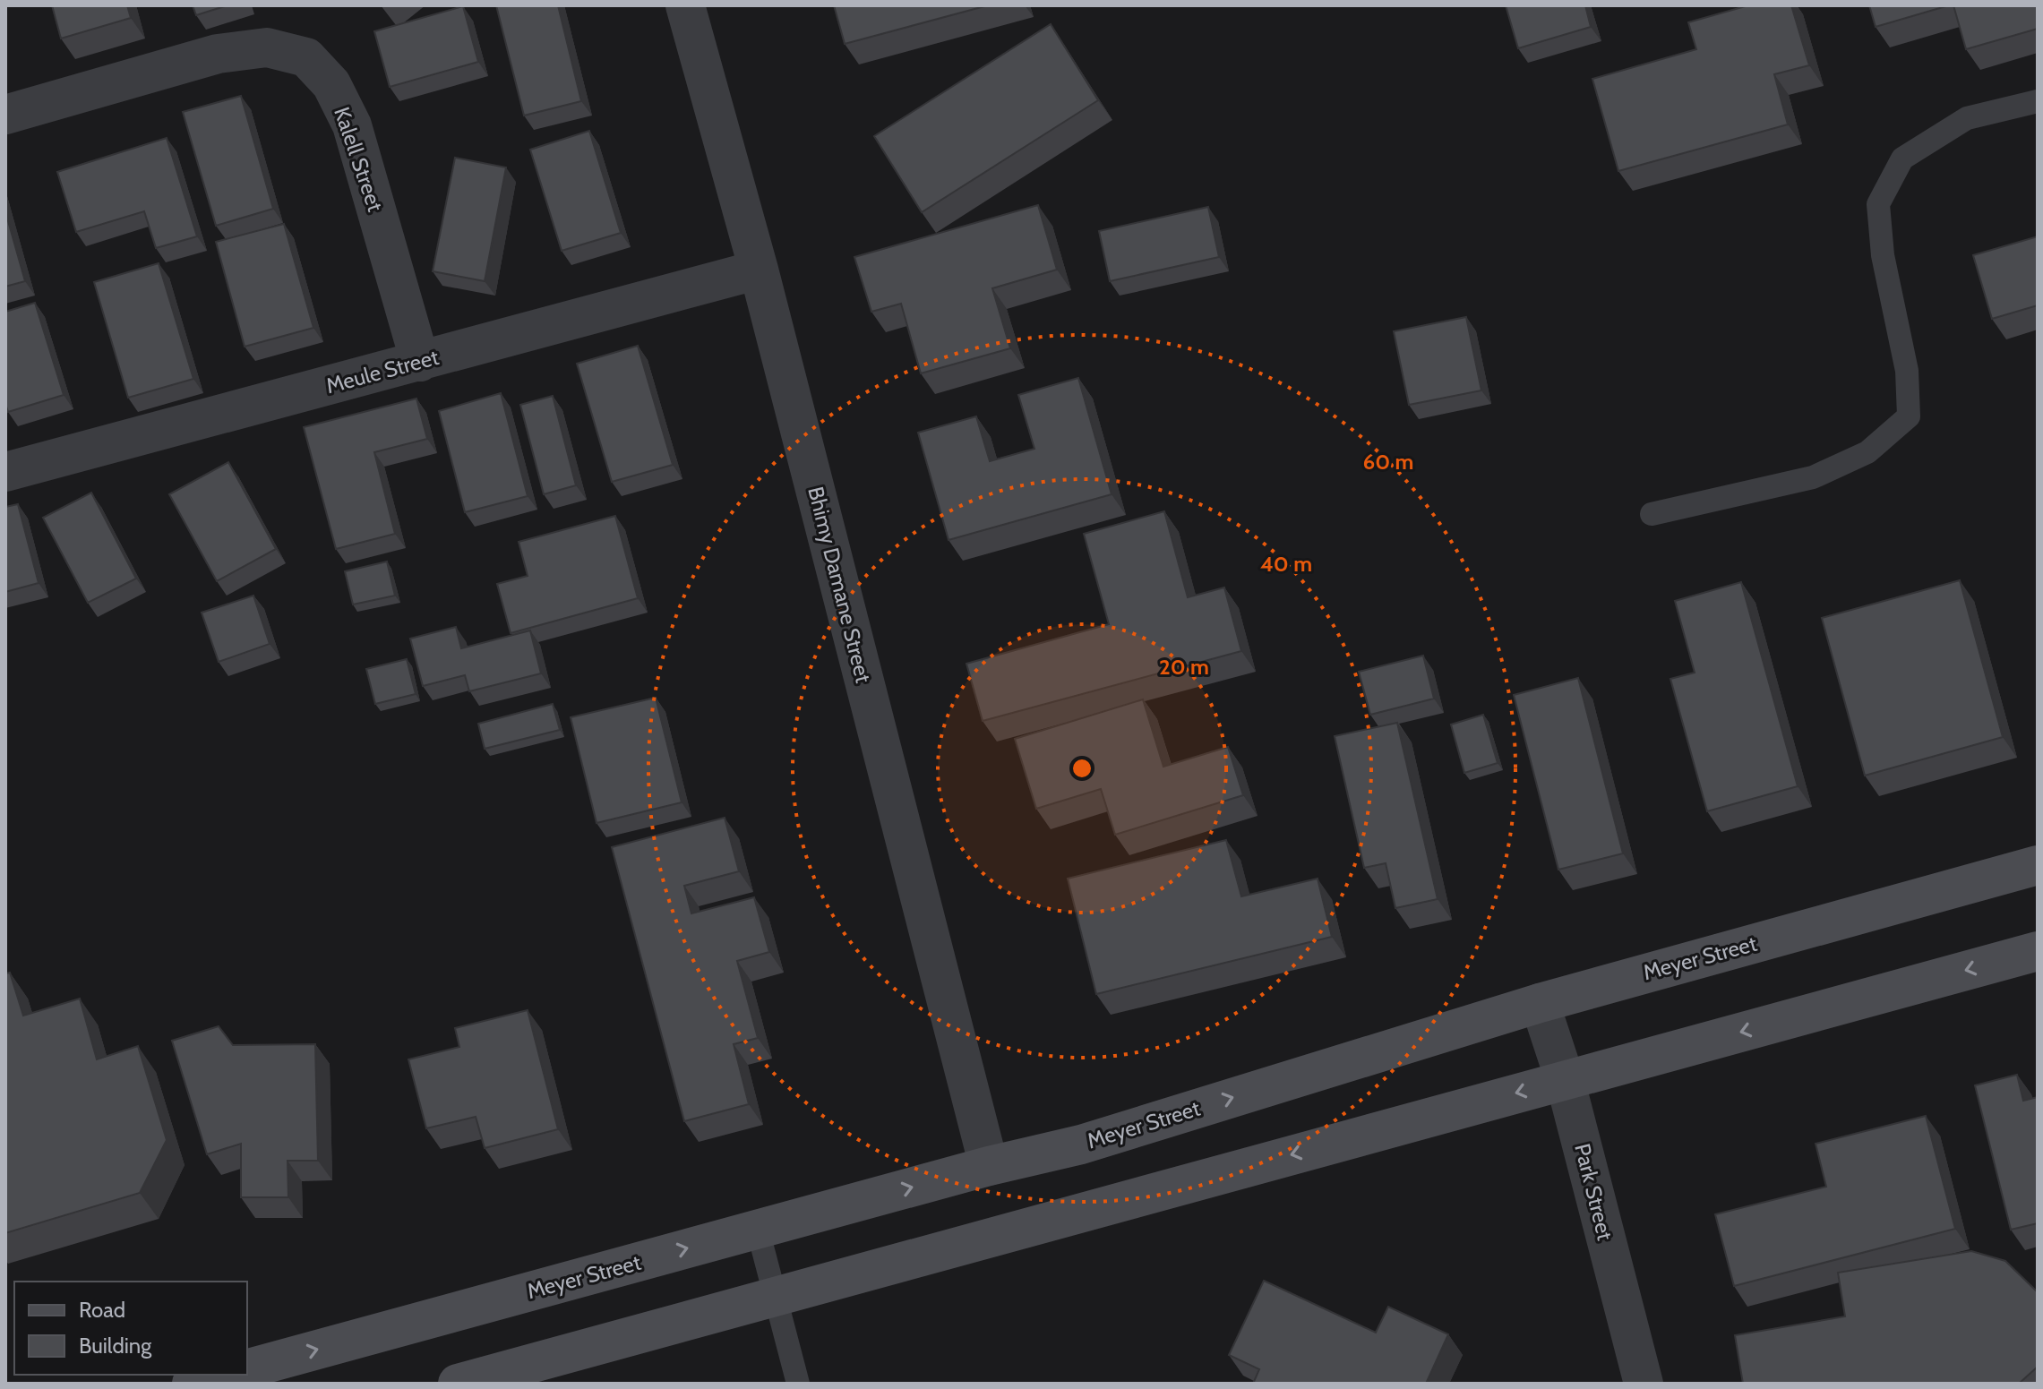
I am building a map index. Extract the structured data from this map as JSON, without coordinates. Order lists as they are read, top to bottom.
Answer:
{
  "streets": {
    "main road": ["Meyer Street"],
    "street": [
      "Kalell Street",
      "Meule Street",
      "Bhimy Damane Street",
      "Park Street"
    ]
  },
  "crossings": [
    ["Kalell Street", "Meule Street"],
    ["Meule Street", "Bhimy Damane Street"],
    ["Bhimy Damane Street", "Meyer Street"],
    ["Meyer Street", "Park Street"]
  ],
  "legend": ["Road", "Building"],
  "rings": ["60 m", "40 m", "20 m"]
}
